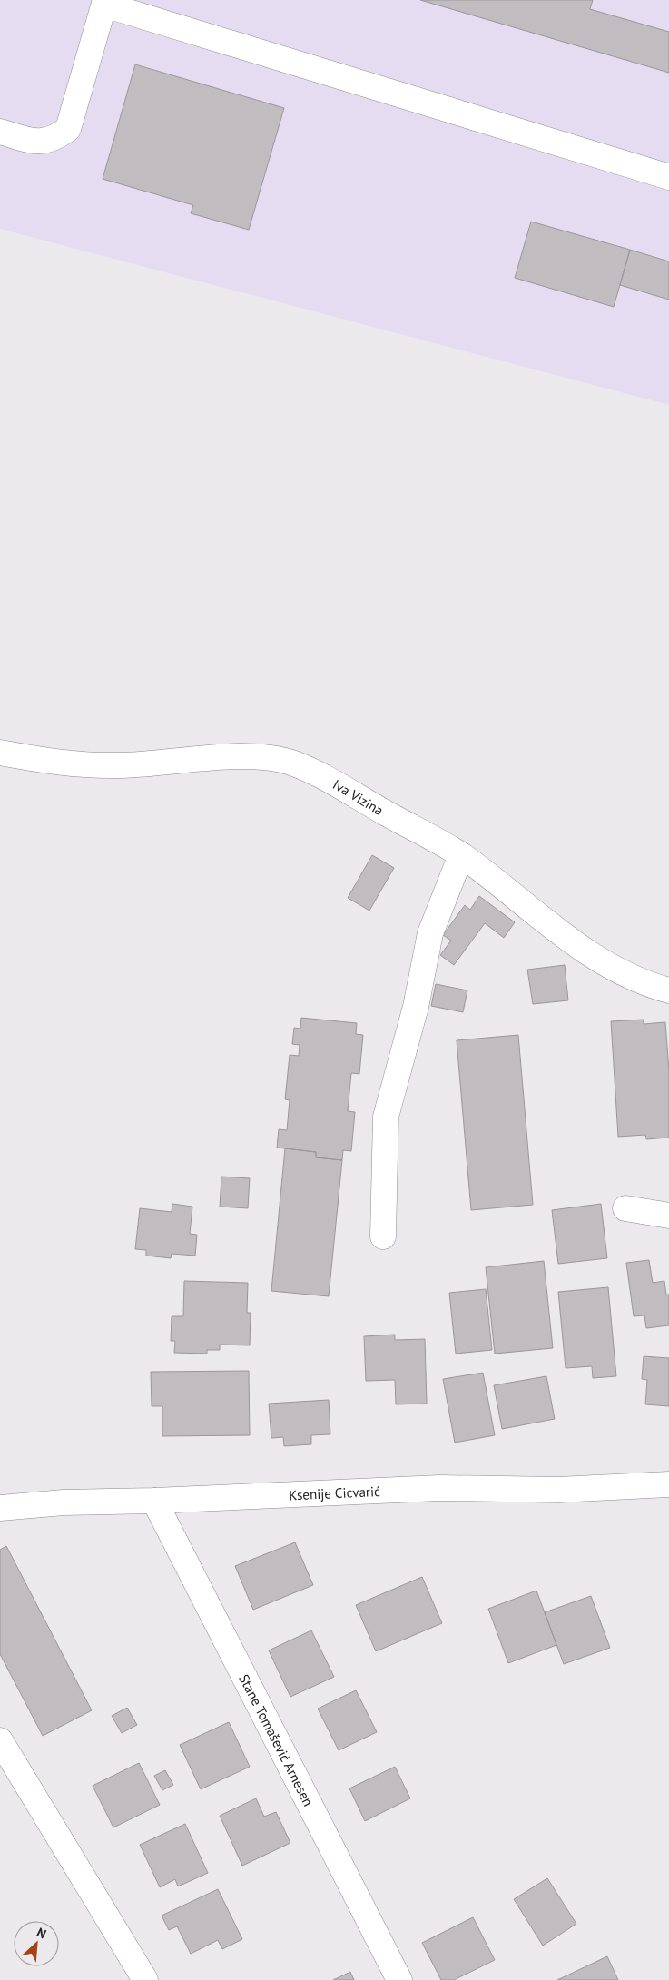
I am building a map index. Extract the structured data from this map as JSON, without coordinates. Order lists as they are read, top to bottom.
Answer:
{
  "streets": {
    "street": ["Iva Vizina", "Ksenije Cicvarić", "Stane Tomašević Arnesen"]
  },
  "crossings": [
    ["Ksenije Cicvarić", "Stane Tomašević Arnesen"]
  ],
  "north": "top right"
}
